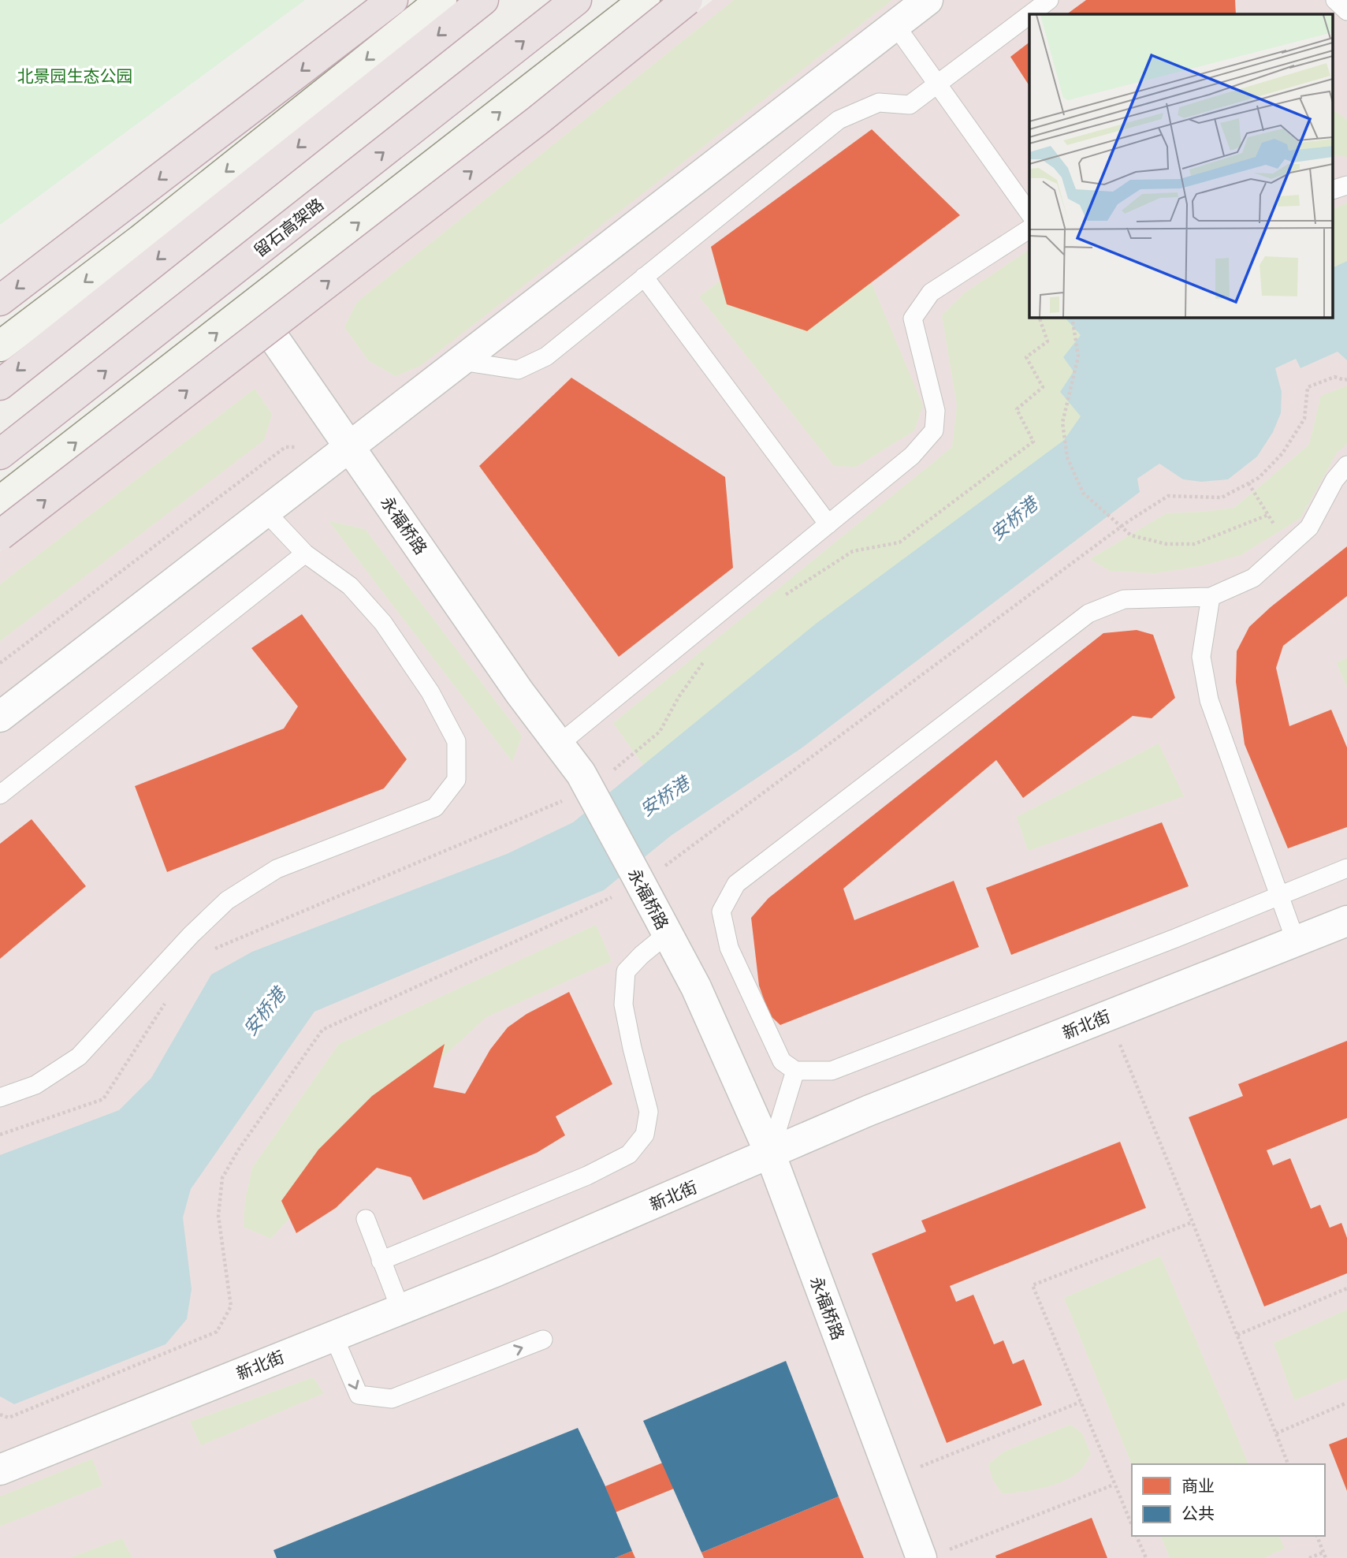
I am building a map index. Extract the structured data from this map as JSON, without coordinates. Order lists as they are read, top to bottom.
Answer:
{
  "streets": {
    "highway": ["留石高架路"],
    "street": ["永福桥路", "新北街"]
  },
  "crossings": [
    ["永福桥路", "新北街"]
  ],
  "water": ["安桥港"],
  "parks": ["北景园生态公园"],
  "legend": ["商业", "公共"]
}
